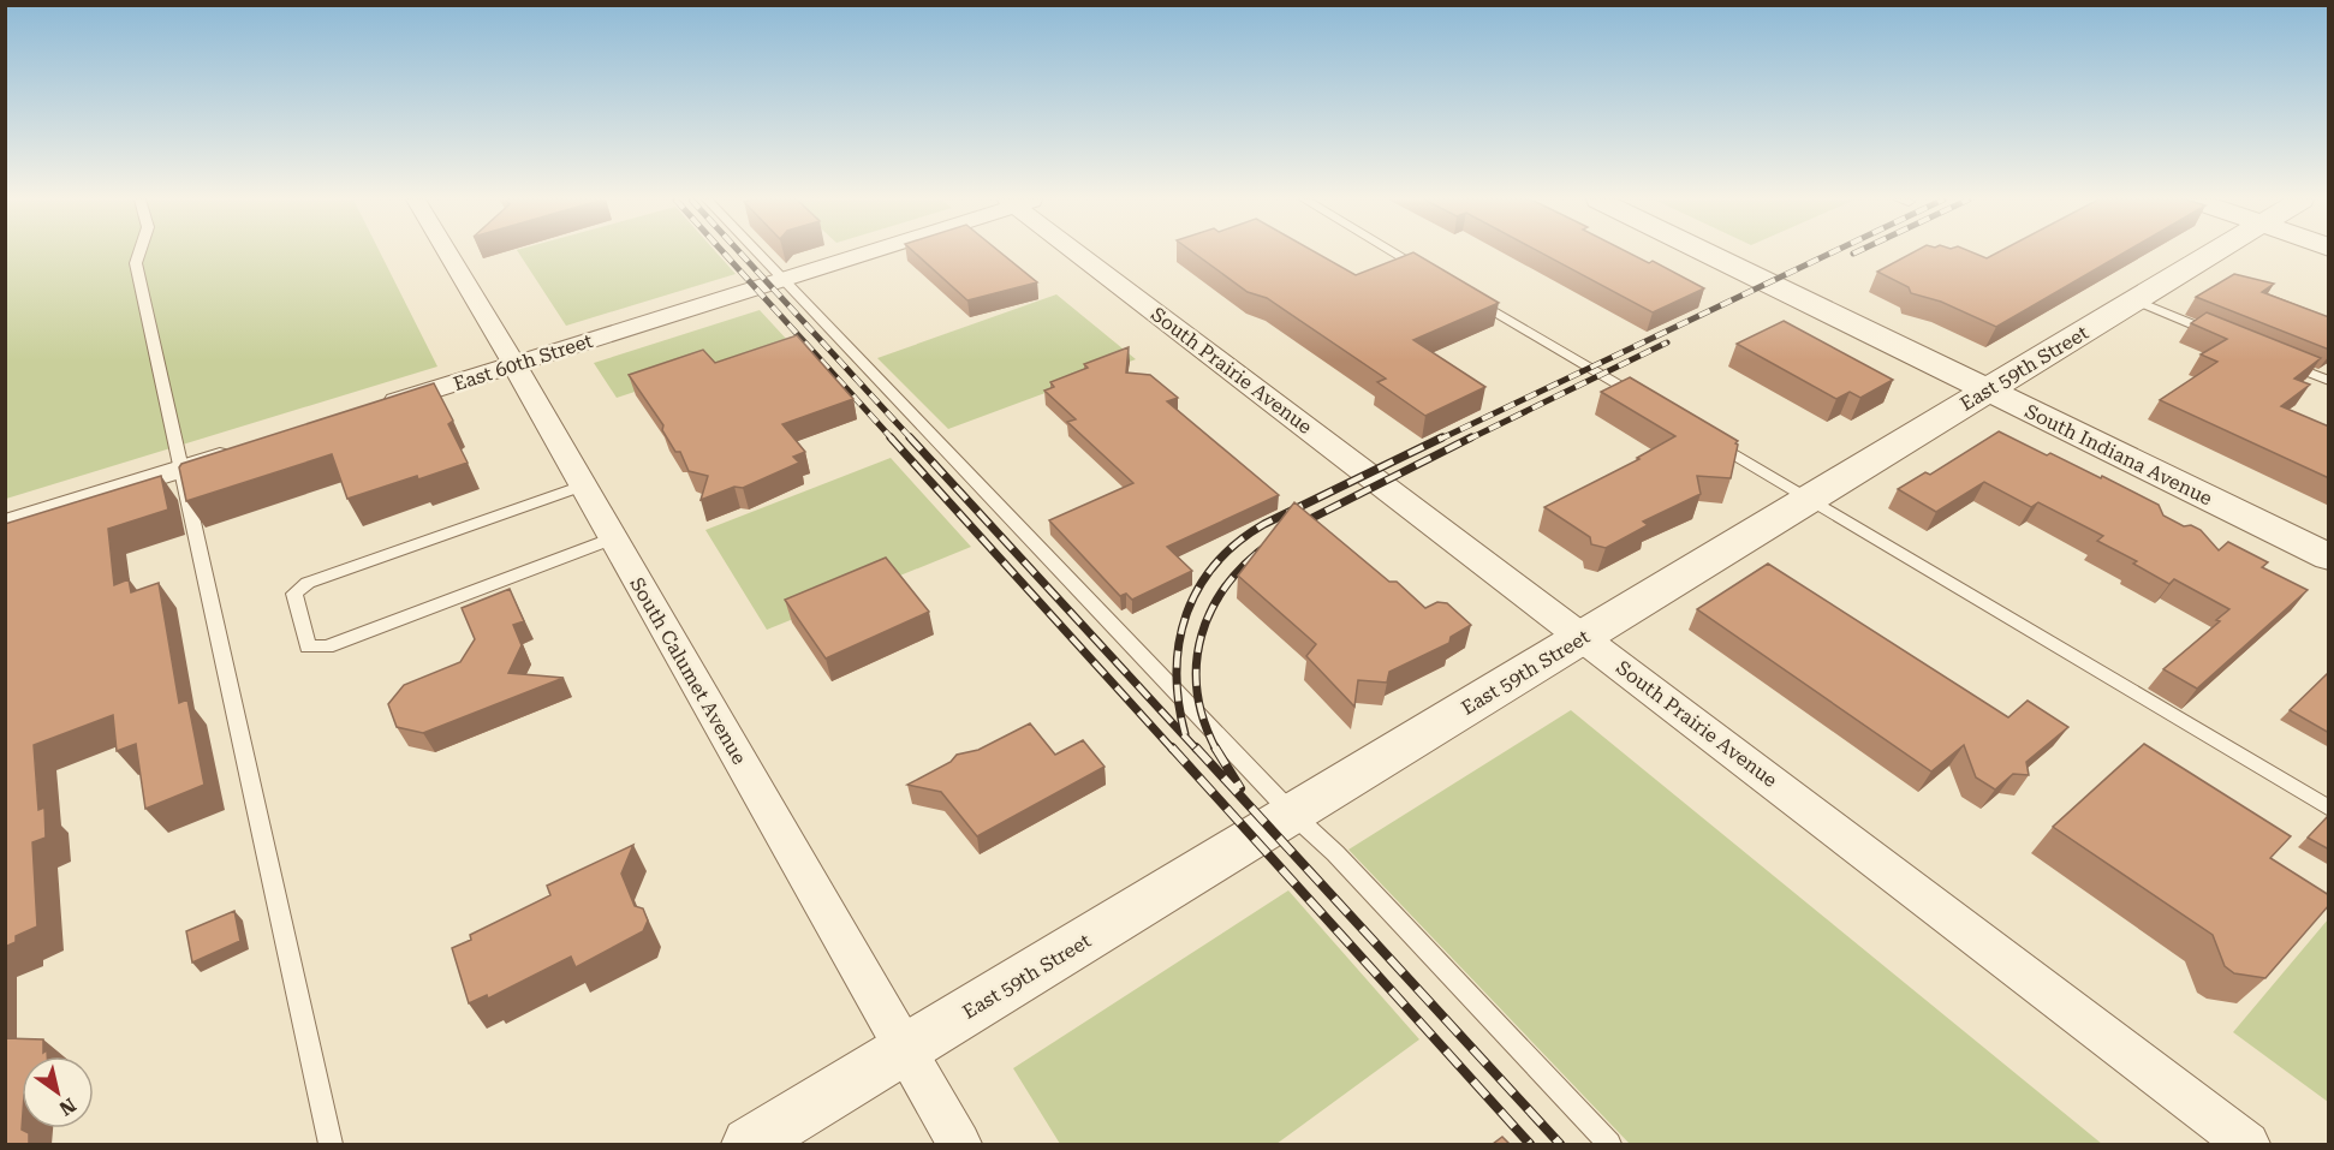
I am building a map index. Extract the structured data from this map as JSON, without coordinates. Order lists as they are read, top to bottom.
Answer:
{
  "streets": {
    "street": [
      "East 60th Street",
      "East 59th Street",
      "South Prairie Avenue",
      "South Indiana Avenue",
      "South Calumet Avenue"
    ]
  },
  "crossings": [
    ["East 60th Street", "South Calumet Avenue"],
    ["East 59th Street", "South Prairie Avenue"],
    ["East 59th Street", "South Indiana Avenue"],
    ["East 59th Street", "South Calumet Avenue"]
  ],
  "north": "bottom right"
}
